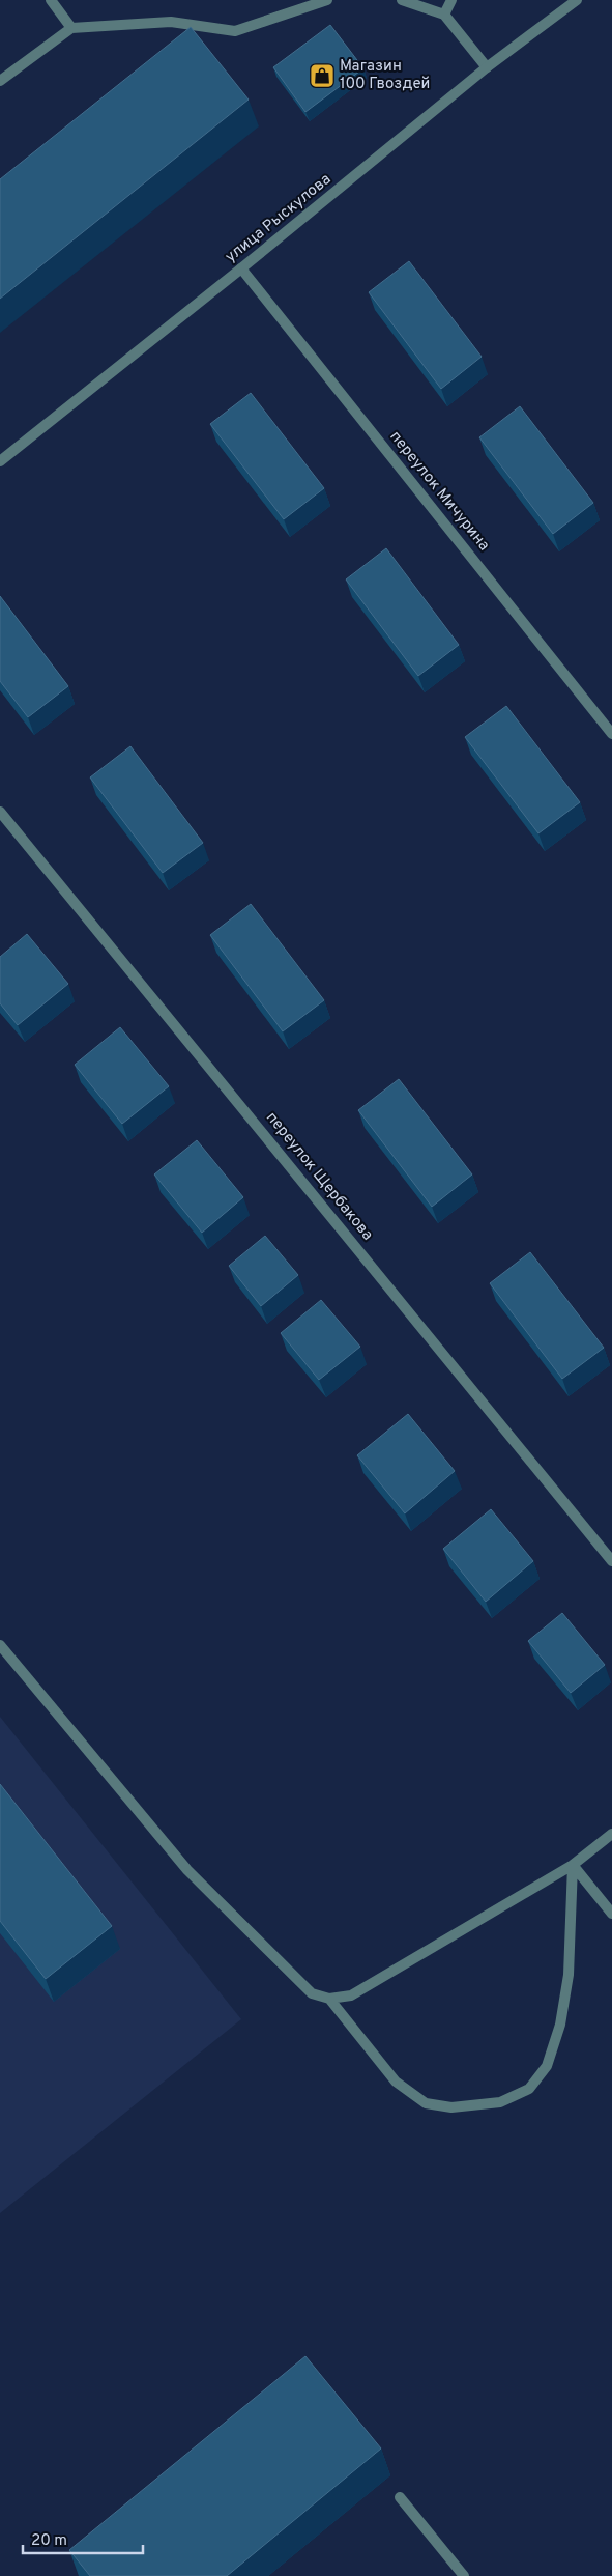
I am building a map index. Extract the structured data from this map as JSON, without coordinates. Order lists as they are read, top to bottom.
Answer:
{
  "streets": {
    "street": ["улица Рыскулова", "переулок Мичурина", "переулок Щербакова"]
  },
  "crossings": [
    ["улица Рыскулова", "переулок Мичурина"]
  ],
  "places": {
    "shop": ["Магазин 100 Гвоздей"]
  },
  "scale_bar": "20 m"
}
